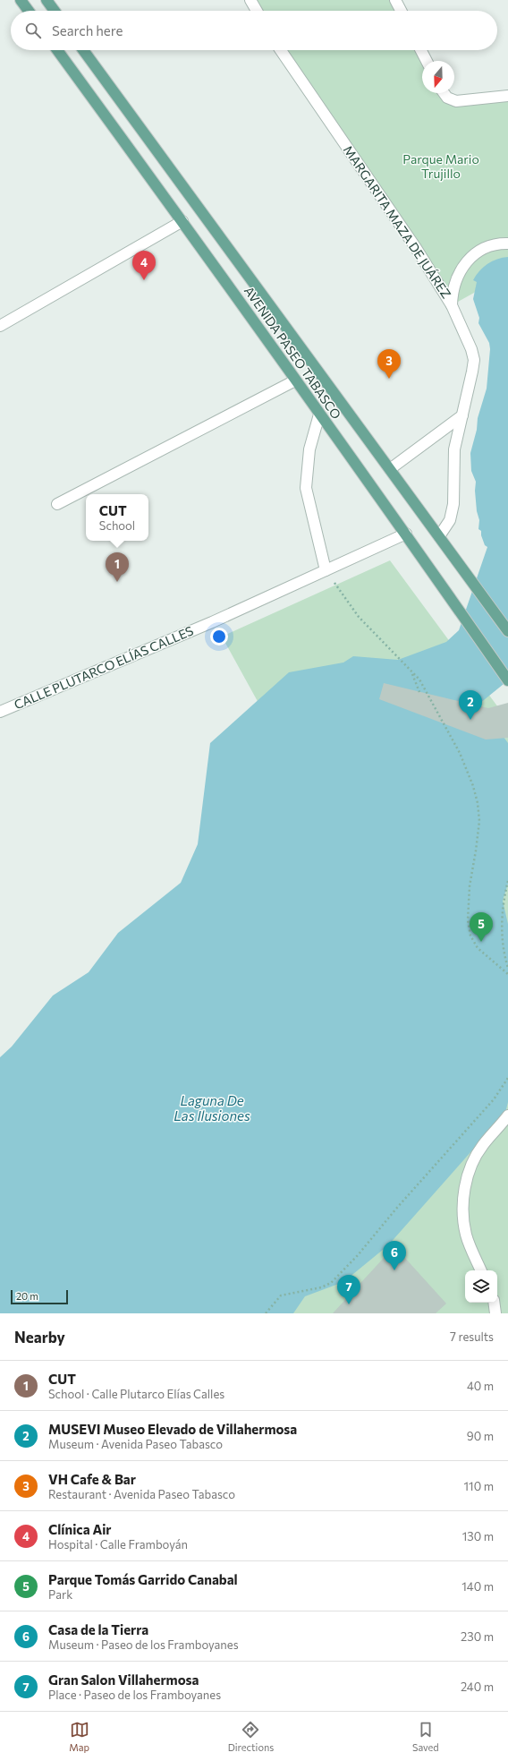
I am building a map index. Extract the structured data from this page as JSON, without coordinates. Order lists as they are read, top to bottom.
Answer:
{
  "streets": {
    "main road": ["AVENIDA PASEO TABASCO"],
    "street": ["MARGARITA MAZA DE JUÁREZ", "CALLE PLUTARCO ELÍAS CALLES"]
  },
  "crossings": [
    ["MARGARITA MAZA DE JUÁREZ", "AVENIDA PASEO TABASCO"],
    ["AVENIDA PASEO TABASCO", "CALLE PLUTARCO ELÍAS CALLES"]
  ],
  "water": ["Laguna De Las Ilusiones"],
  "parks": ["Parque Mario Trujillo"],
  "scale_bar": "20 m",
  "north": "bottom",
  "page": {
    "search": "Search here",
    "pins": [
      "4",
      "3",
      "1",
      "2",
      "5",
      "6",
      "7"
    ],
    "popup": ["CUT", "School"],
    "scale": "20 m",
    "heading": ["Nearby", "7 results"],
    "list": [
      {
        "mark": "1",
        "name": "CUT",
        "note": "School · Calle Plutarco Elías Calles",
        "value": "40 m"
      },
      {
        "mark": "2",
        "name": "MUSEVI Museo Elevado de Villahermosa",
        "note": "Museum · Avenida Paseo Tabasco",
        "value": "90 m"
      },
      {
        "mark": "3",
        "name": "VH Cafe & Bar",
        "note": "Restaurant · Avenida Paseo Tabasco",
        "value": "110 m"
      },
      {
        "mark": "4",
        "name": "Clínica Air",
        "note": "Hospital · Calle Framboyán",
        "value": "130 m"
      },
      {
        "mark": "5",
        "name": "Parque Tomás Garrido Canabal",
        "note": "Park",
        "value": "140 m"
      },
      {
        "mark": "6",
        "name": "Casa de la Tierra",
        "note": "Museum · Paseo de los Framboyanes",
        "value": "230 m"
      },
      {
        "mark": "7",
        "name": "Gran Salon Villahermosa",
        "note": "Place · Paseo de los Framboyanes",
        "value": "240 m"
      }
    ],
    "nav": ["Map", "Directions", "Saved"]
  }
}
